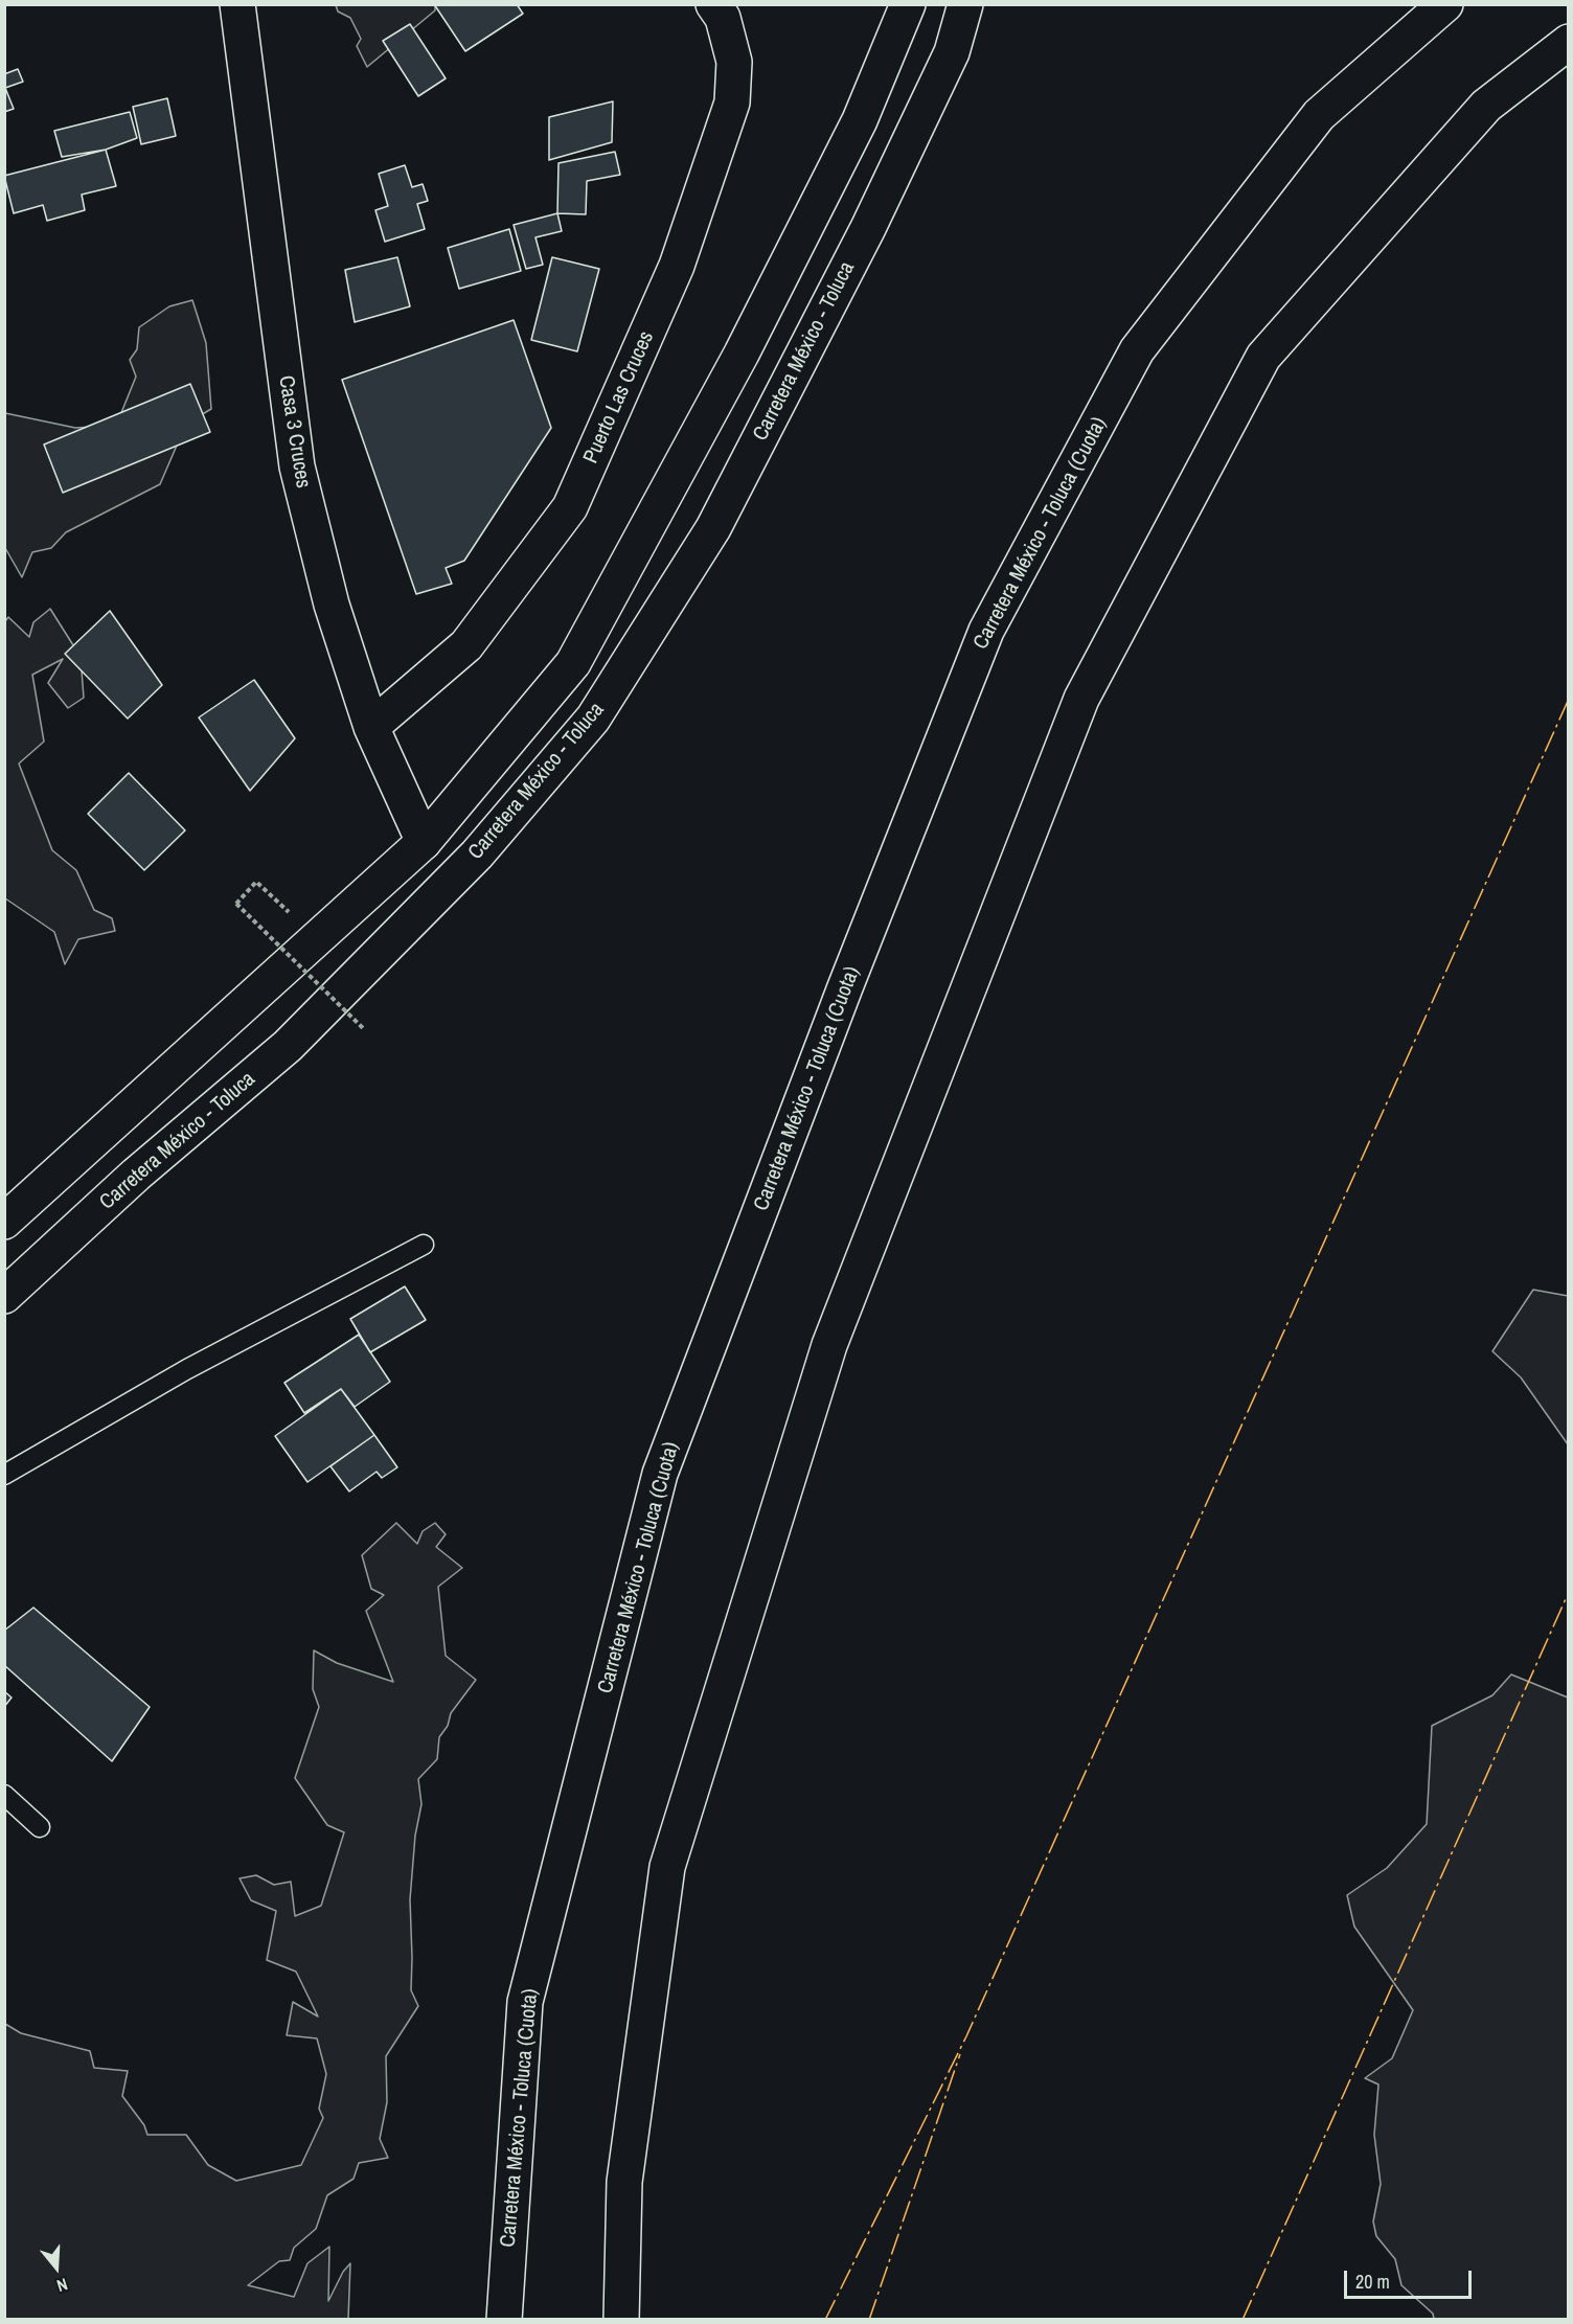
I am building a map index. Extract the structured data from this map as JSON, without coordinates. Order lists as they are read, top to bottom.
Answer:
{
  "streets": {
    "main road": [
      "Carretera México - Toluca",
      "Puerto Las Cruces",
      "Casa 3 Cruces",
      "Carretera México - Toluca (Cuota)"
    ]
  },
  "crossings": [
    ["Puerto Las Cruces", "Casa 3 Cruces"]
  ],
  "scale_bar": "20 m",
  "north": "bottom"
}
